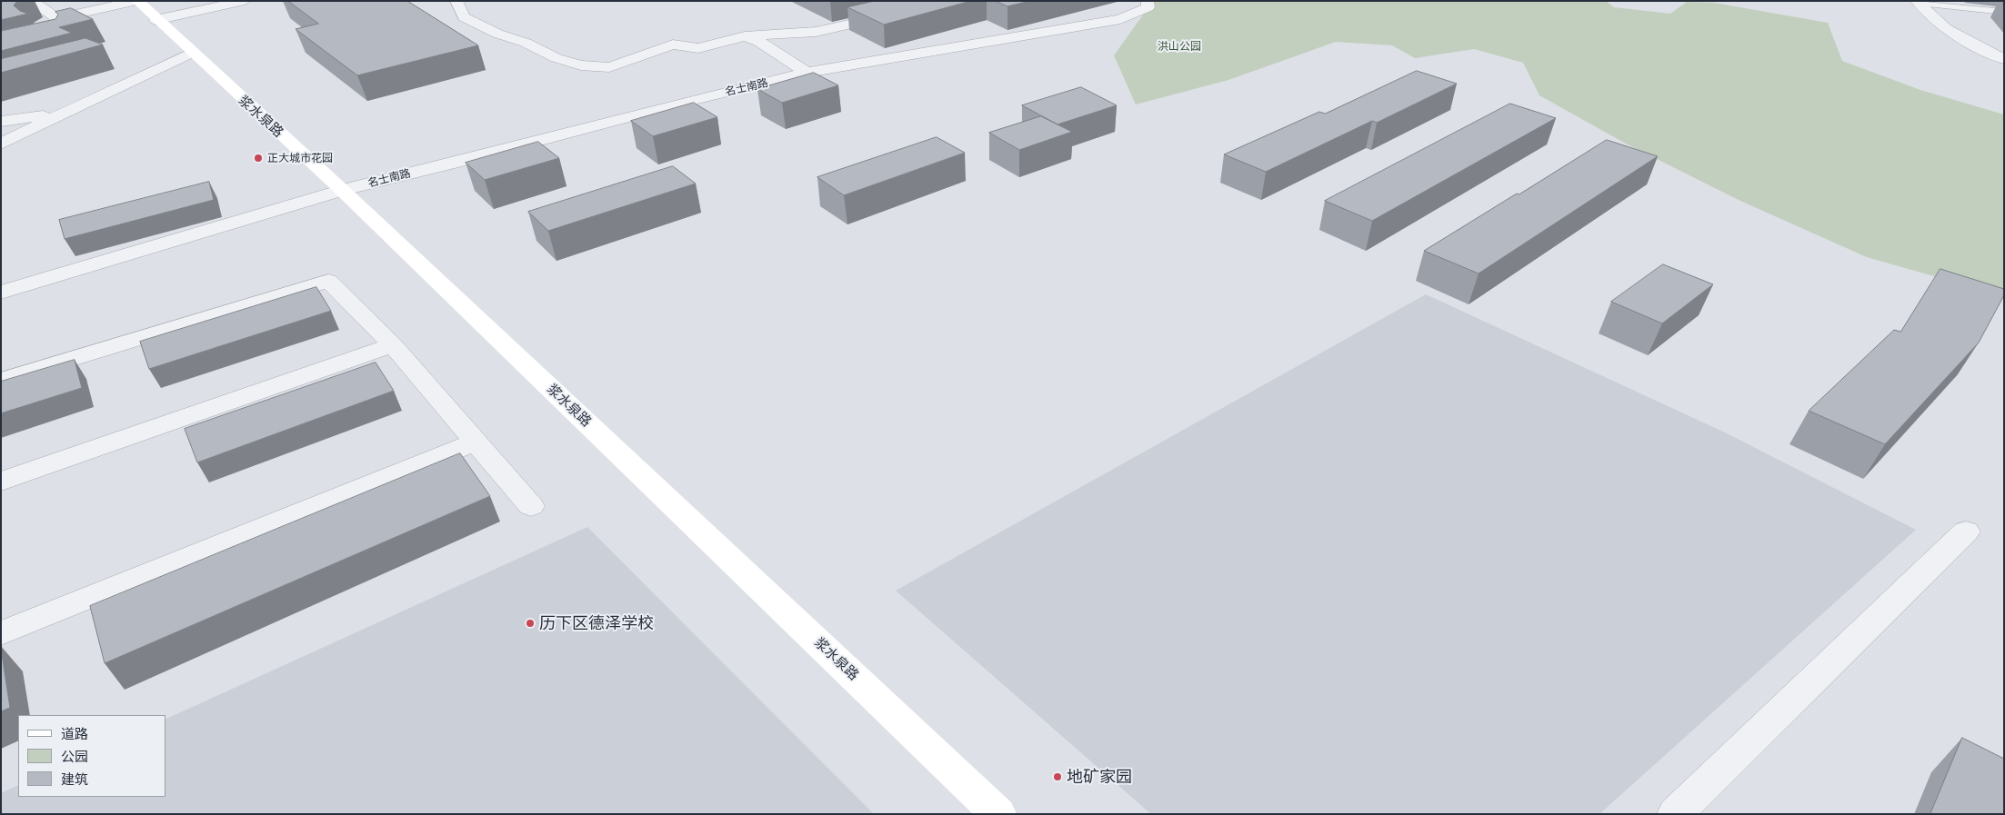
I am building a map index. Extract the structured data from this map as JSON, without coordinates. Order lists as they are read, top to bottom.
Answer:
{
  "streets": {
    "main road": ["浆水泉路"],
    "street": ["名士南路"]
  },
  "crossings": [
    ["名士南路", "浆水泉路"]
  ],
  "parks": ["洪山公园"],
  "places": ["正大城市花园", "历下区德泽学校", "地矿家园"],
  "legend": ["道路", "公园", "建筑"]
}
